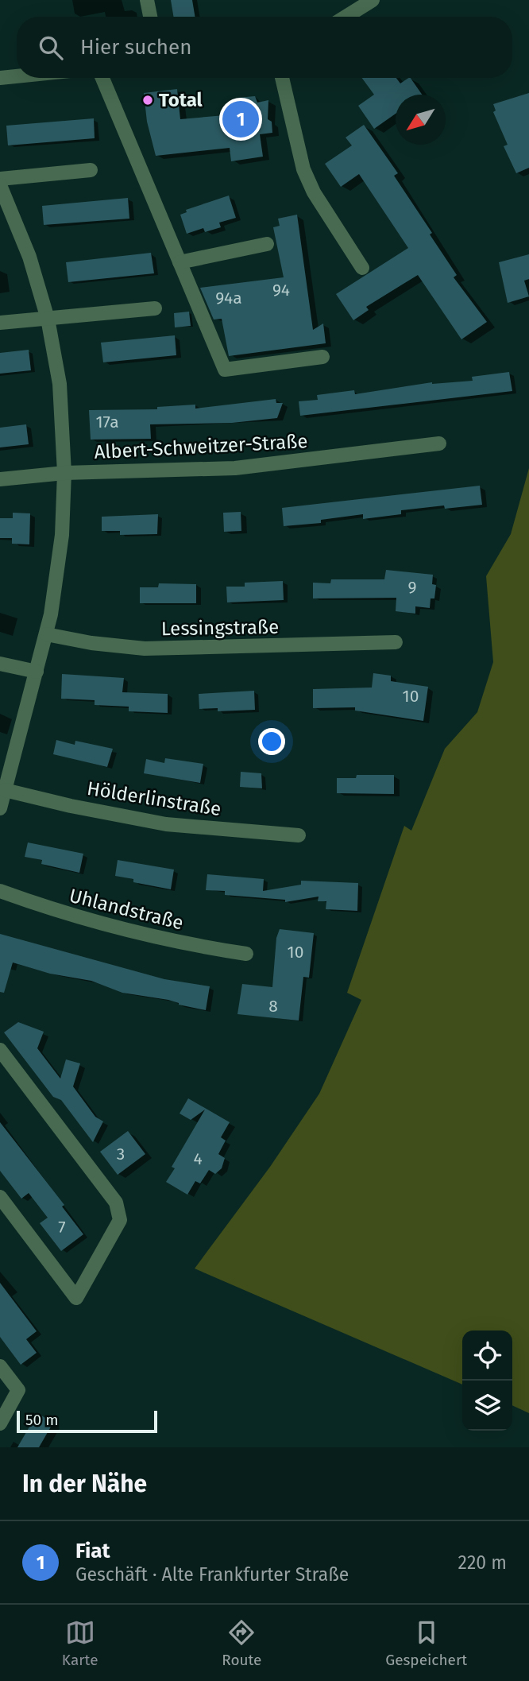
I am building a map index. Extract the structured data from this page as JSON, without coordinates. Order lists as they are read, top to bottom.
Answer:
{
  "streets": {
    "street": [
      "Albert-Schweitzer-Straße",
      "Lessingstraße",
      "Hölderlinstraße",
      "Uhlandstraße"
    ]
  },
  "places": ["Total"],
  "house_numbers": [
    "94",
    "94a",
    "17a",
    "9",
    "10",
    "10",
    "8",
    "3",
    "4",
    "7"
  ],
  "scale_bar": "50 m",
  "north": "bottom left",
  "page": {
    "search": "Hier suchen",
    "pins": "1",
    "scale": "50 m",
    "heading": "In der Nähe",
    "list": [
      {
        "mark": "1",
        "name": "Fiat",
        "note": "Geschäft · Alte Frankfurter Straße",
        "value": "220 m"
      }
    ],
    "nav": ["Karte", "Route", "Gespeichert"]
  }
}
